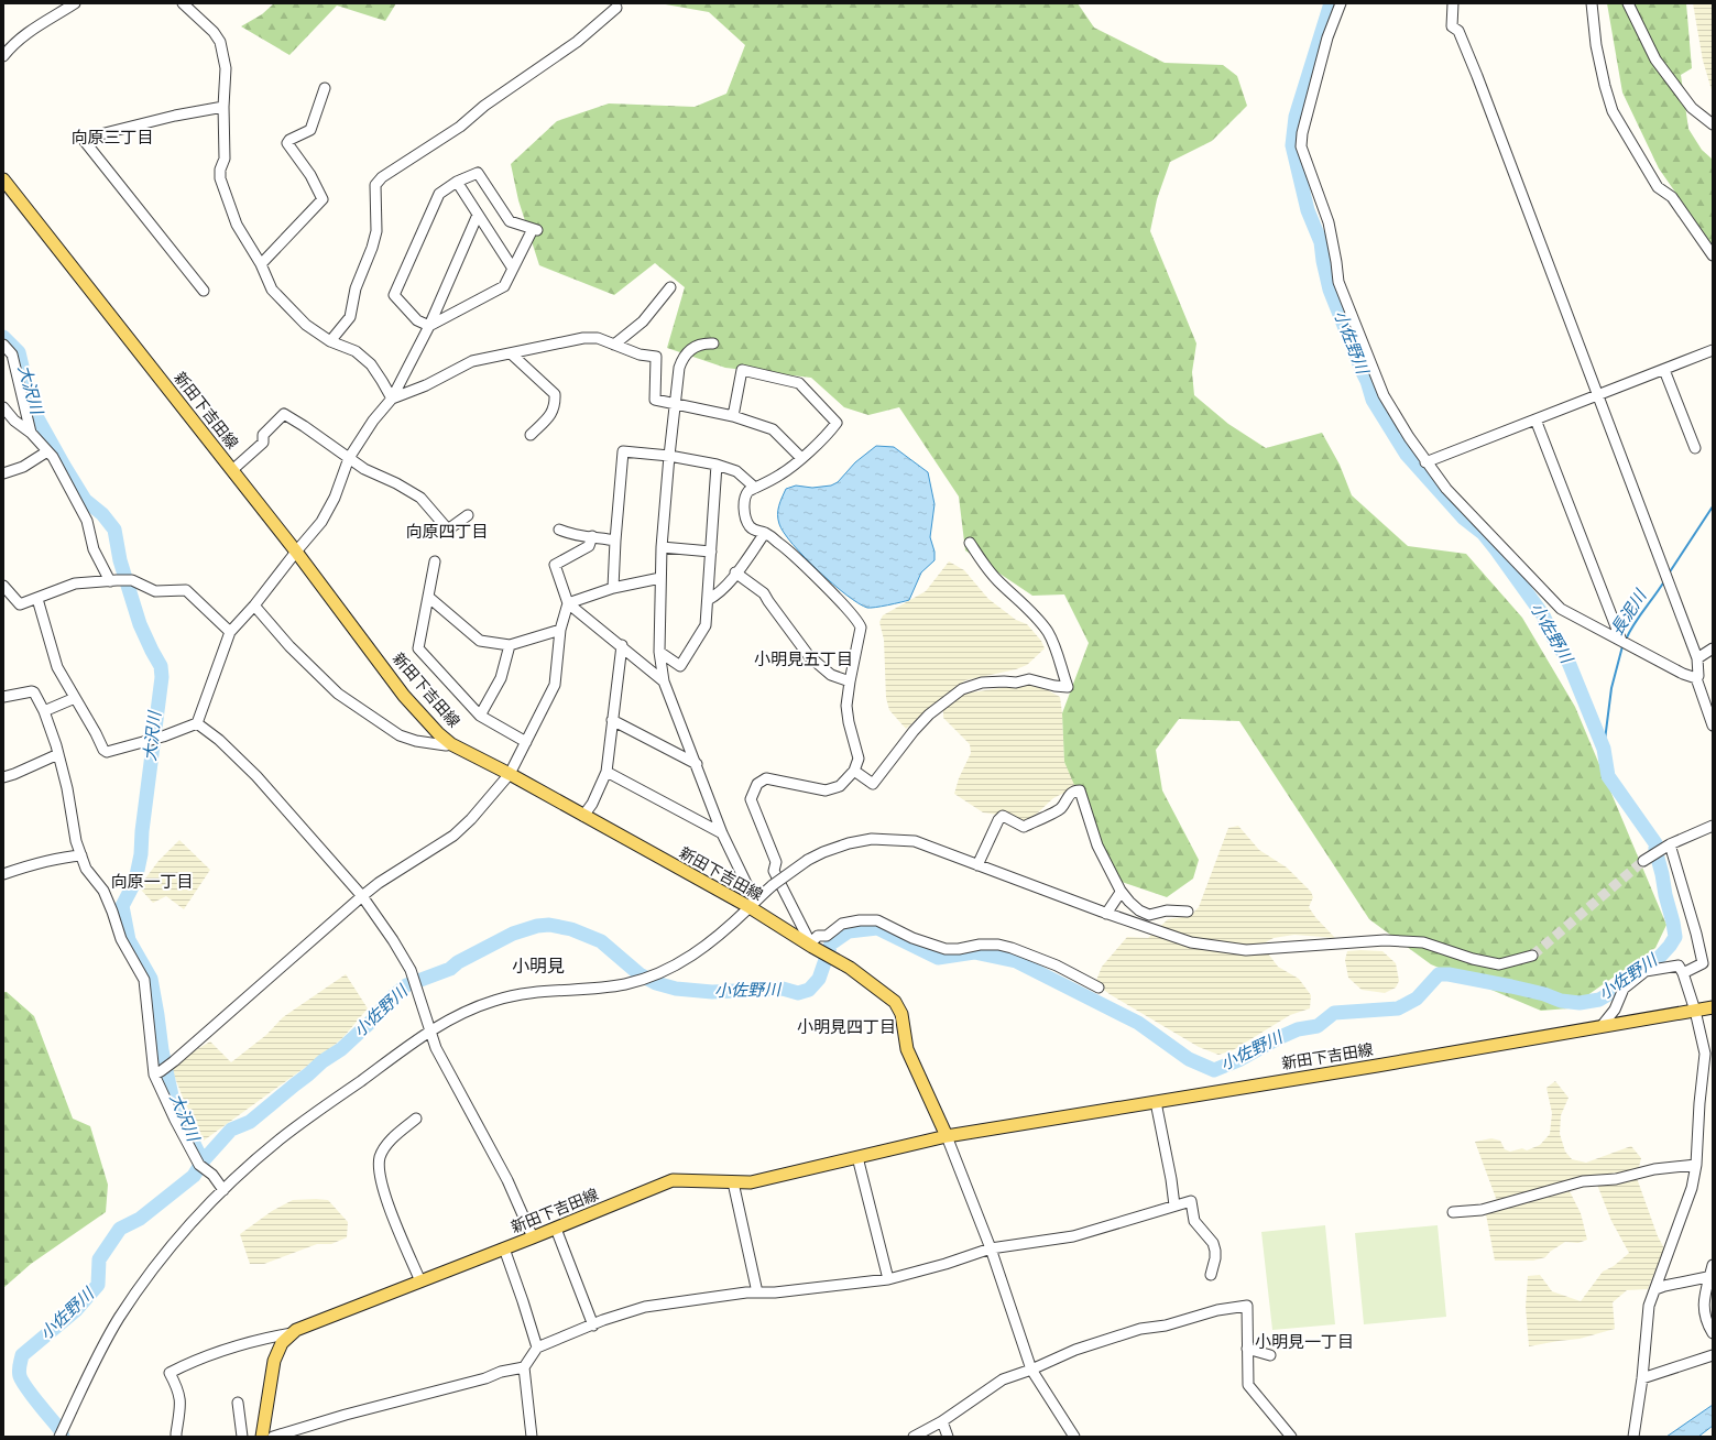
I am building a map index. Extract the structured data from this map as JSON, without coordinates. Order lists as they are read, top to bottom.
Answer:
{
  "streets": {
    "main road": ["新田下吉田線"]
  },
  "districts": [
    "向原三丁目",
    "向原四丁目",
    "小明見五丁目",
    "向原一丁目",
    "小明見",
    "小明見四丁目",
    "小明見一丁目"
  ],
  "water": ["小佐野川", "大沢川", "長泥川"]
}
